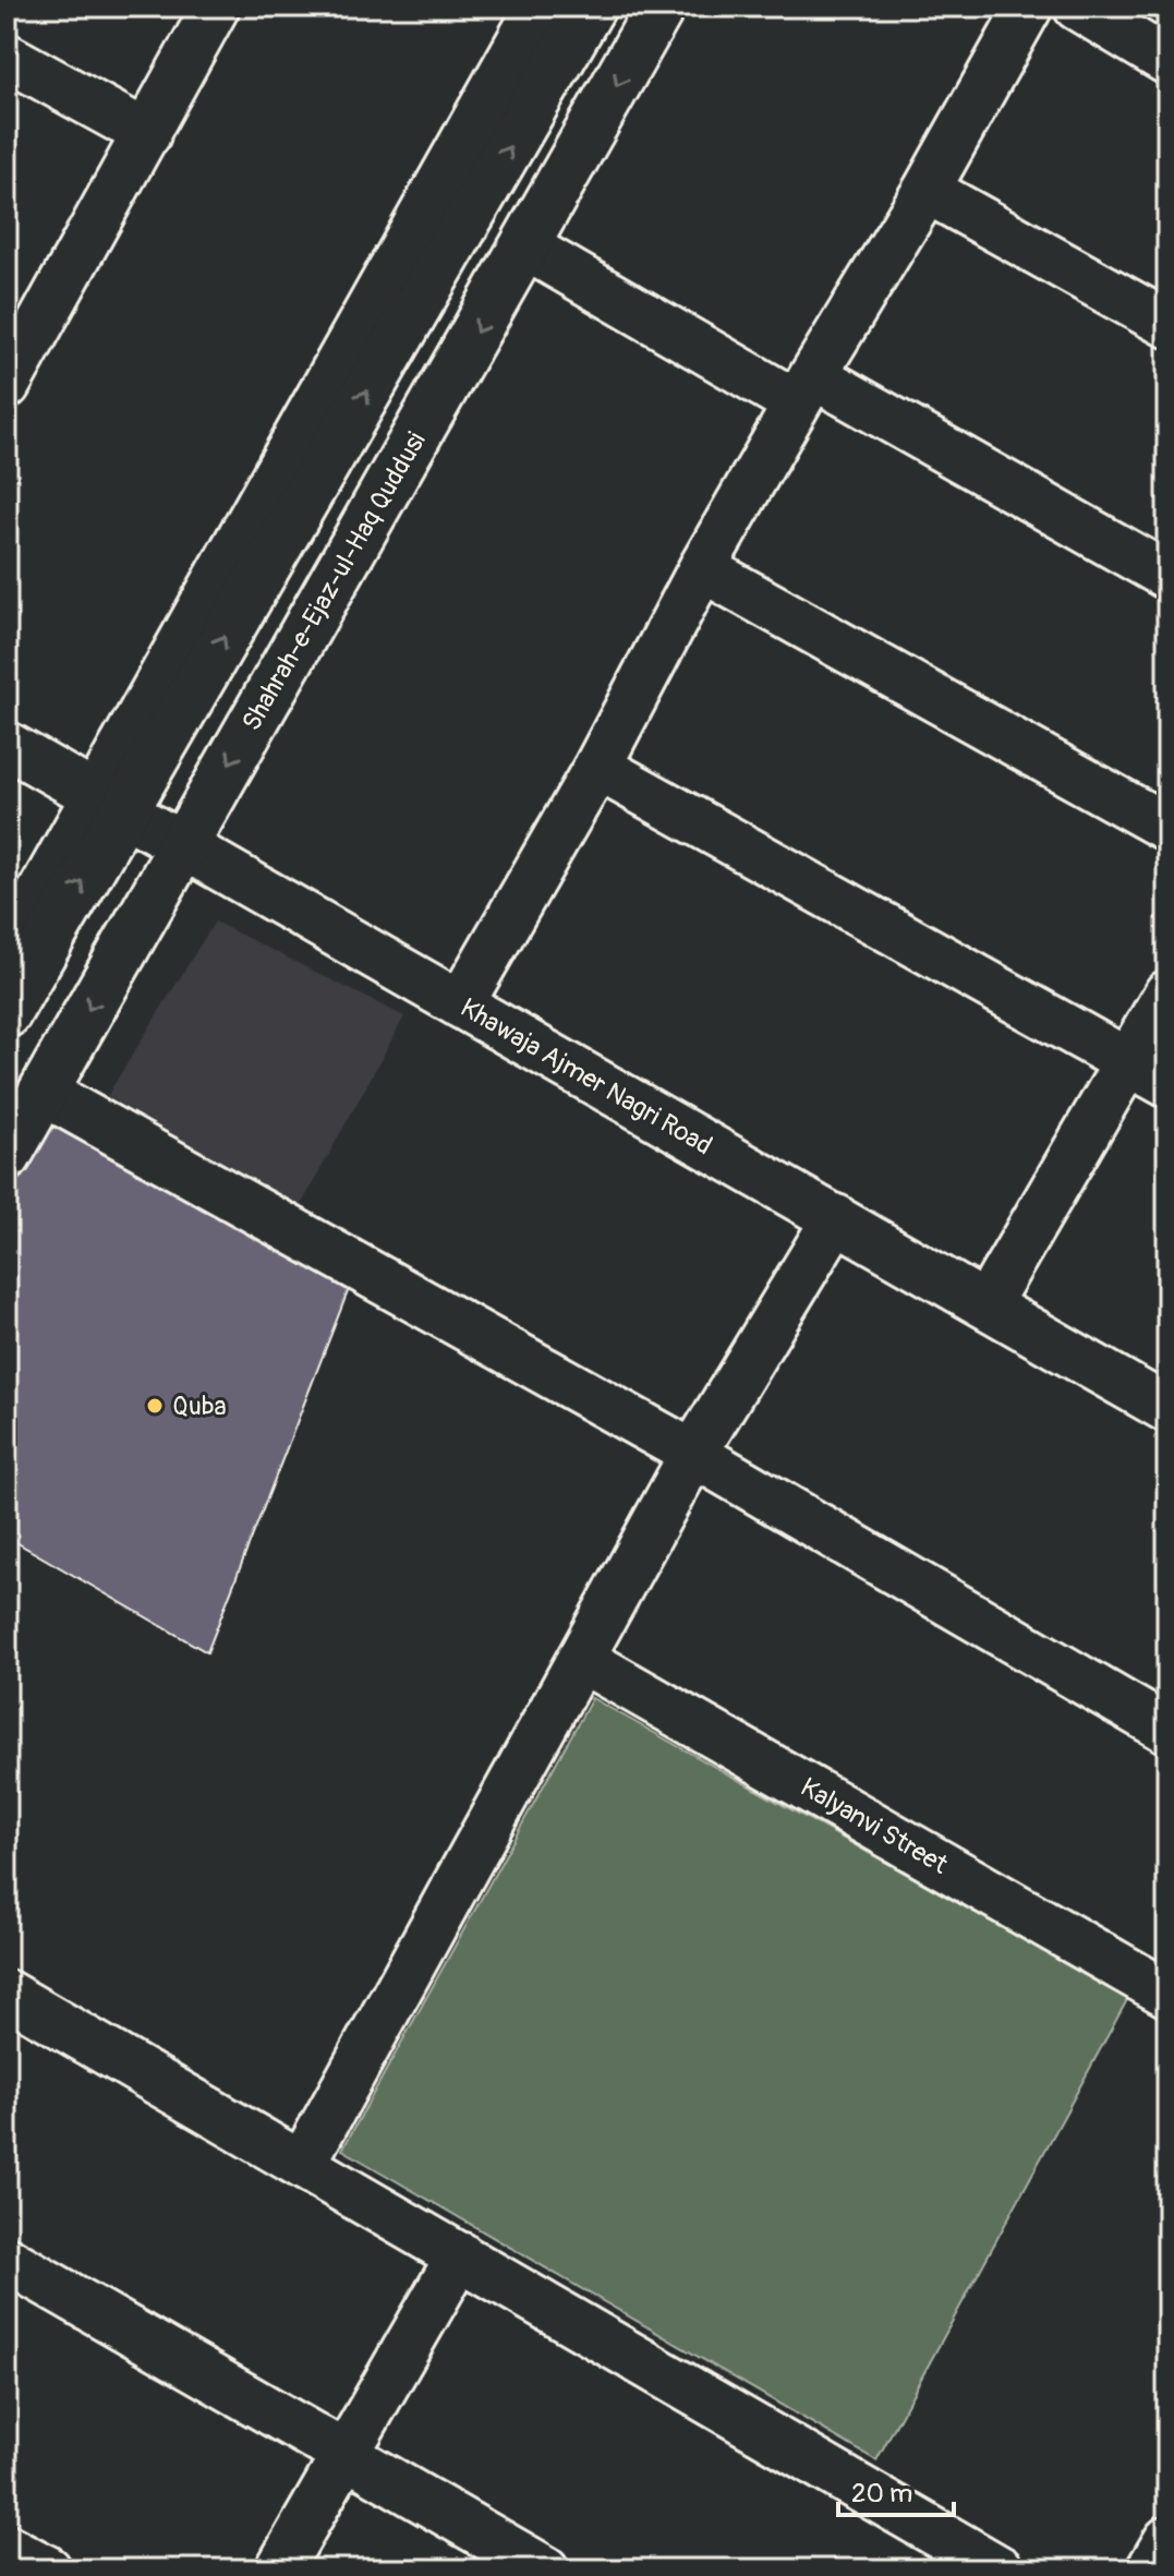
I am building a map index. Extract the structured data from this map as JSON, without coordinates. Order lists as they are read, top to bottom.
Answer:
{
  "streets": {
    "main road": ["Shahrah-e-Ejaz-ul-Haq Quddusi"],
    "street": ["Khawaja Ajmer Nagri Road", "Kalyanvi Street"]
  },
  "crossings": [
    ["Shahrah-e-Ejaz-ul-Haq Quddusi", "Khawaja Ajmer Nagri Road"]
  ],
  "places": ["Quba"],
  "scale_bar": "20 m"
}
